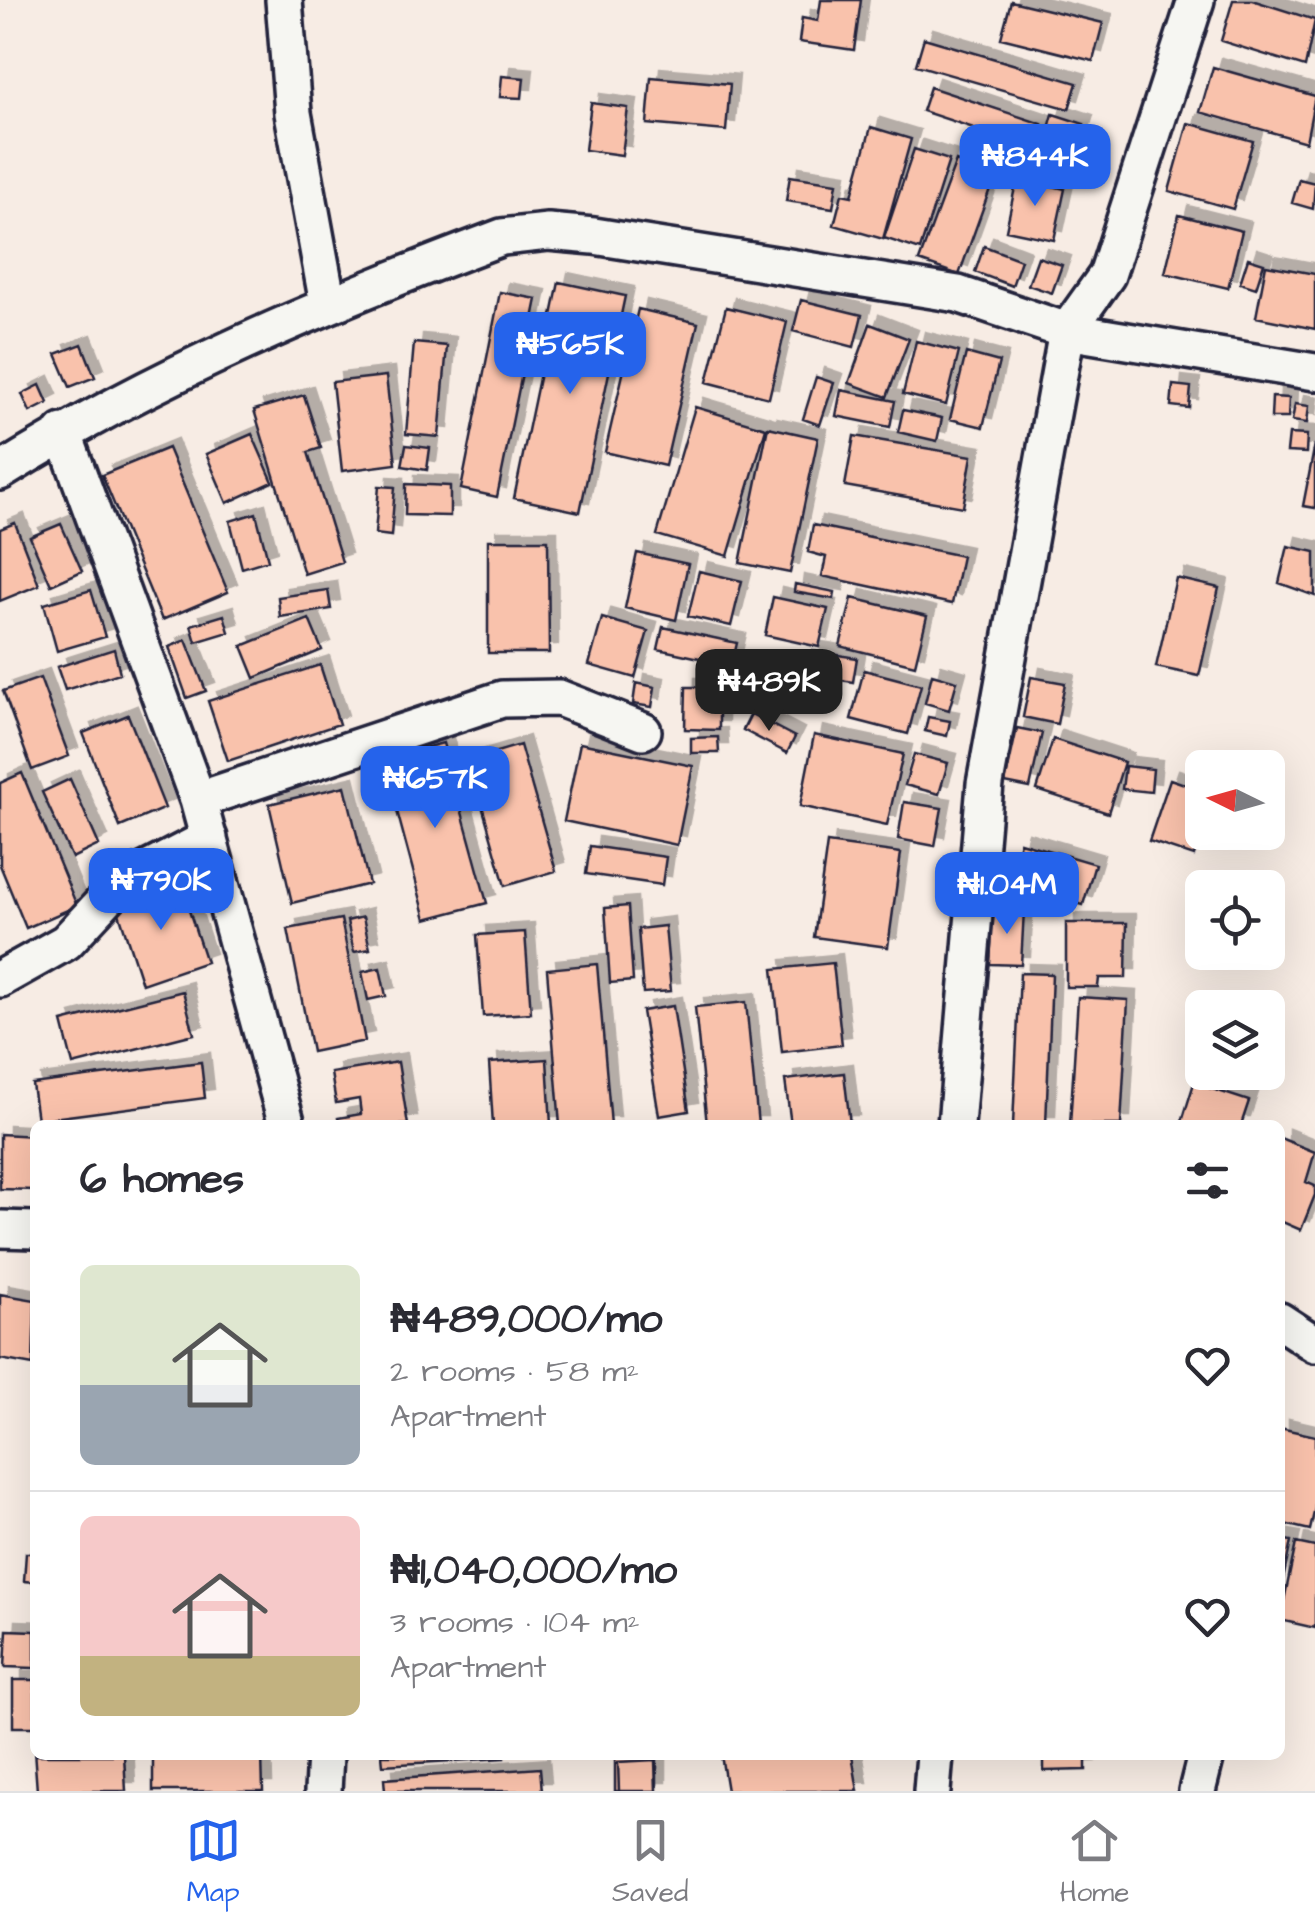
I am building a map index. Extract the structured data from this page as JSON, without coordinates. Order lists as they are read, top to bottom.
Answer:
{
  "north": "left",
  "page": {
    "price": [
      "₦844K",
      "₦565K",
      "₦489K",
      "₦657K",
      "₦790K",
      "₦1.04M"
    ],
    "heading": "6 homes",
    "list": [
      {
        "name": "₦489,000/mo",
        "note": "2 rooms · 58 m² · Apartment"
      },
      {
        "name": "₦1,040,000/mo",
        "note": "3 rooms · 104 m² · Apartment"
      }
    ],
    "tabs": ["Map", "Saved", "Home"]
  }
}
